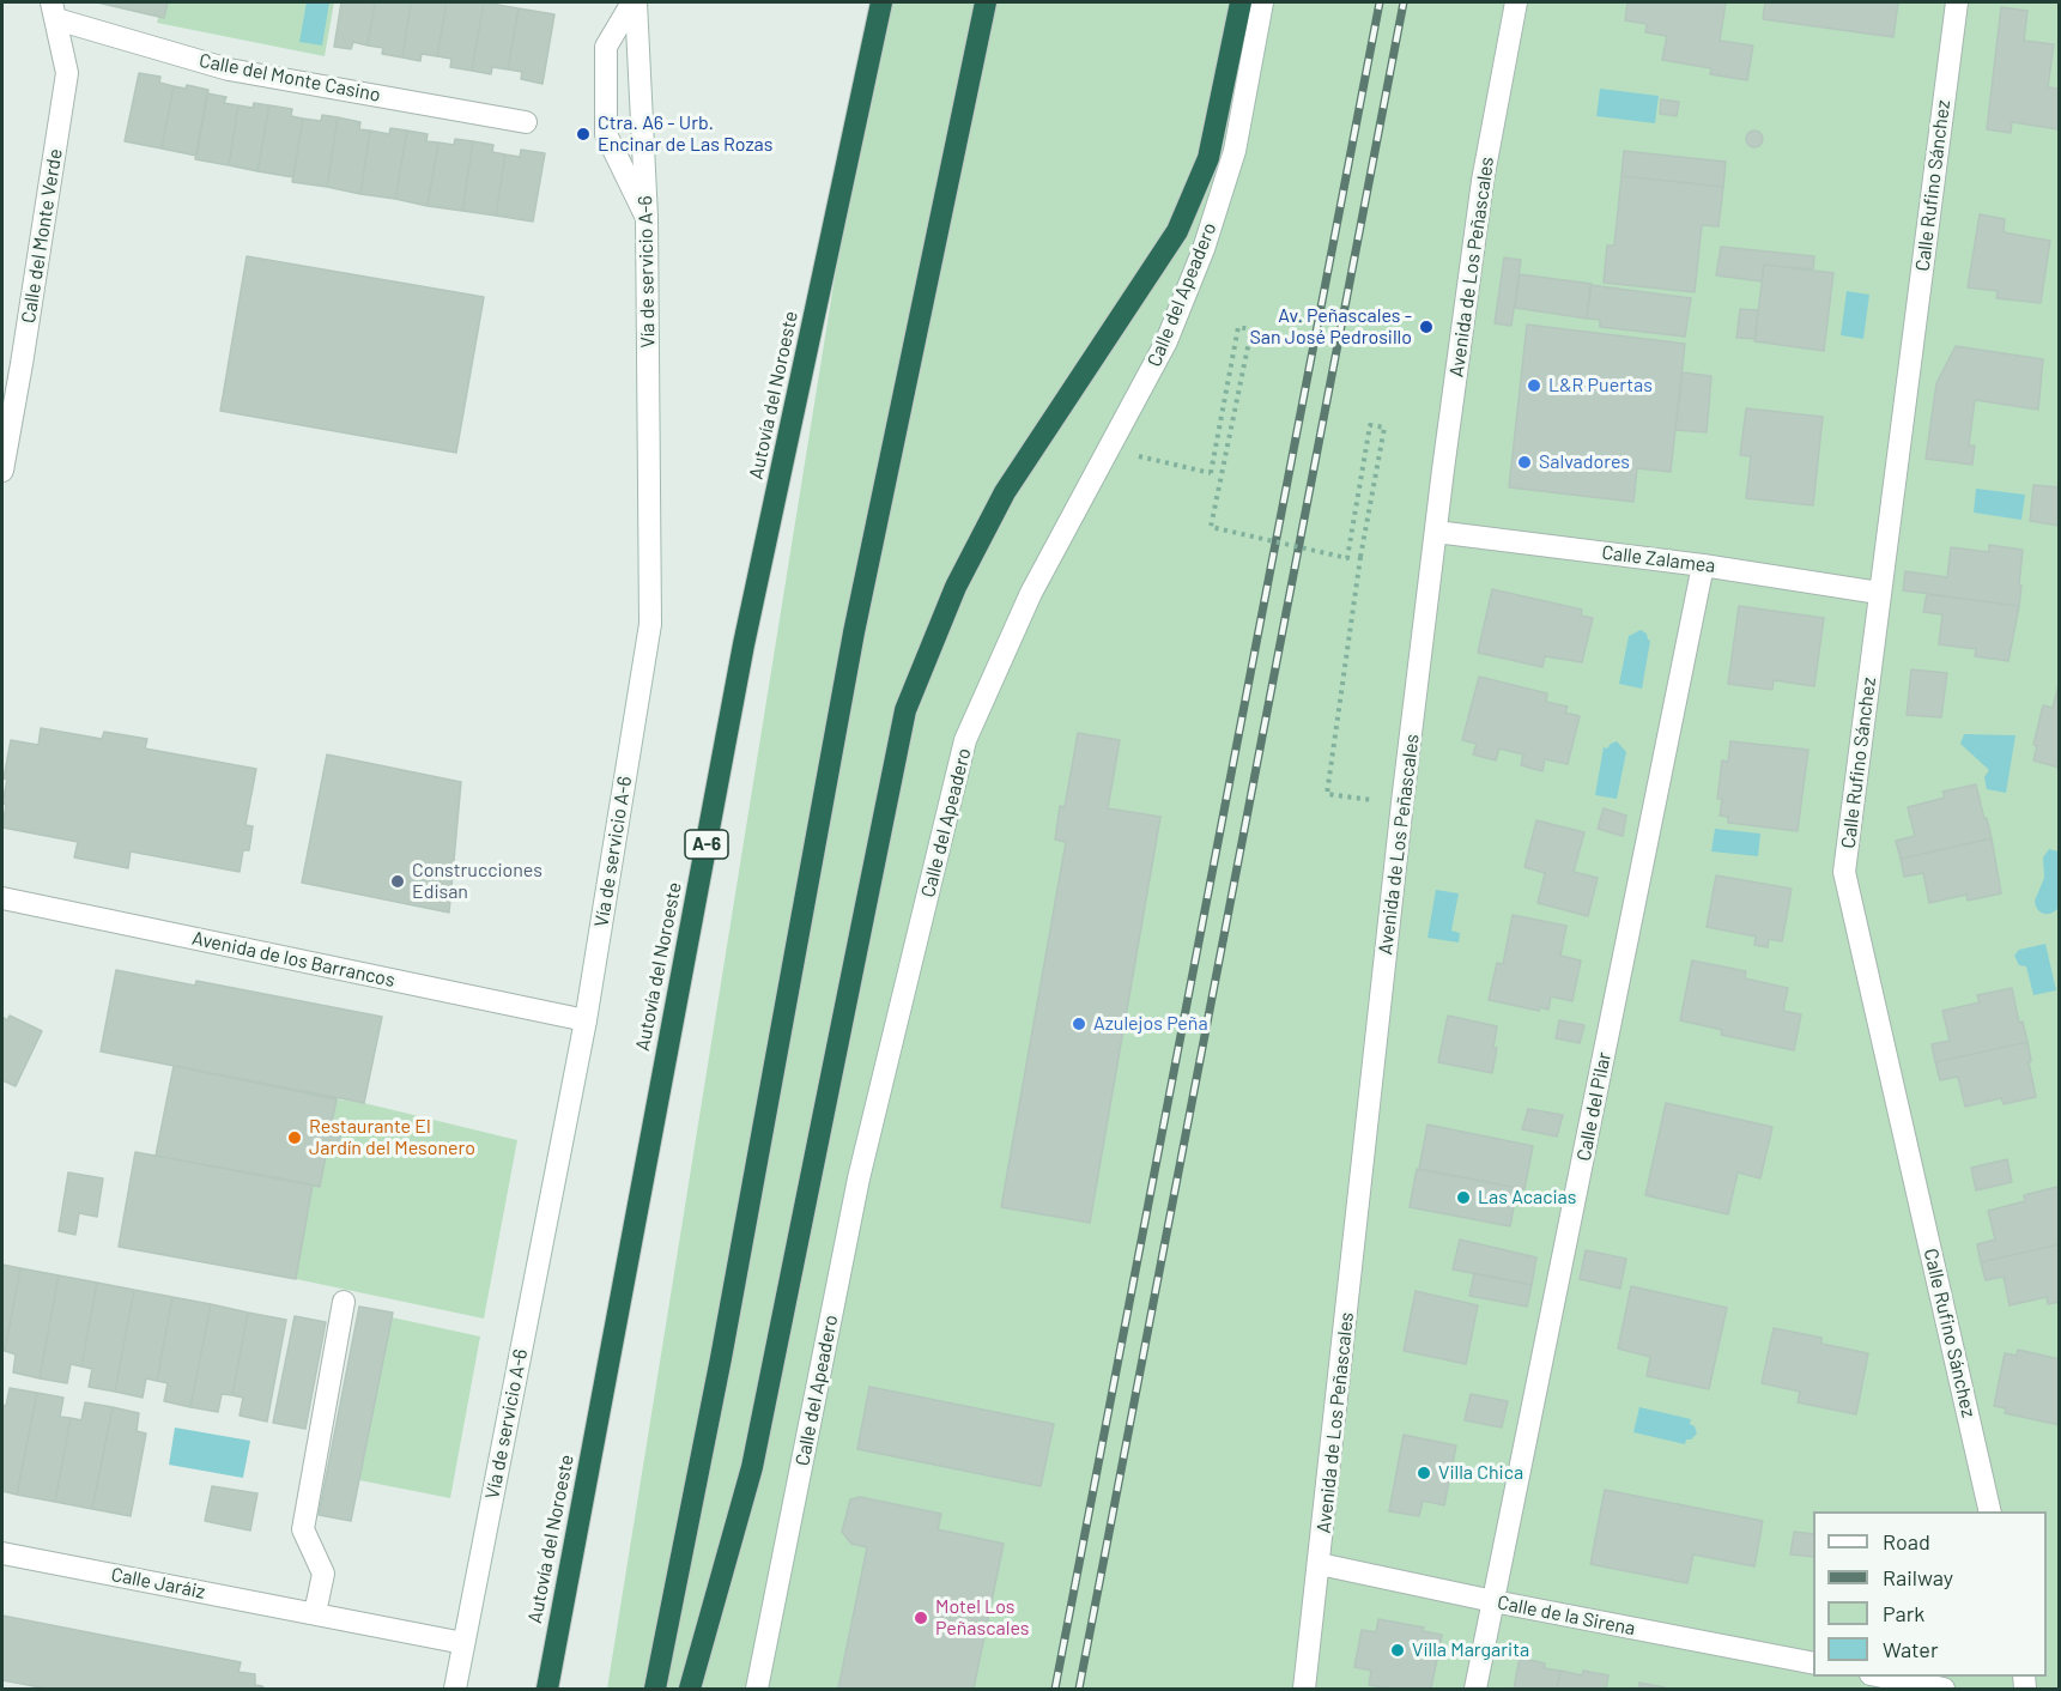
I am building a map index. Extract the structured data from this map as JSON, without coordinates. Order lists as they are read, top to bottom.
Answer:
{
  "streets": {
    "highway": ["Autovía del Noroeste", "A-6"],
    "street": [
      "Calle del Monte Casino",
      "Calle Rufino Sánchez",
      "Calle del Monte Verde",
      "Avenida de Los Peñascales",
      "Vía de servicio A-6",
      "Calle del Apeadero",
      "Calle Zalamea",
      "Avenida de los Barrancos",
      "Calle del Pilar",
      "Calle Jaráiz",
      "Calle de la Sirena"
    ]
  },
  "crossings": [
    ["Calle del Monte Casino", "Calle del Monte Verde"],
    ["Calle Rufino Sánchez", "Calle Zalamea"],
    ["Avenida de Los Peñascales", "Calle Zalamea"],
    ["Avenida de Los Peñascales", "Calle de la Sirena"],
    ["Vía de servicio A-6", "Avenida de los Barrancos"],
    ["Vía de servicio A-6", "Calle Jaráiz"],
    ["Calle Zalamea", "Calle del Pilar"],
    ["Calle del Pilar", "Calle de la Sirena"]
  ],
  "places": [
    "Ctra. A6 - Urb. Encinar de Las Rozas",
    "Av. Peñascales - San José Pedrosillo",
    "L&R Puertas",
    "Salvadores",
    "Construcciones Edisan",
    "Azulejos Peña",
    "Restaurante El Jardín del Mesonero",
    "Las Acacias",
    "Villa Chica",
    "Motel Los Peñascales",
    "Villa Margarita"
  ],
  "legend": [
    "Road",
    "Railway",
    "Park",
    "Water"
  ]
}
